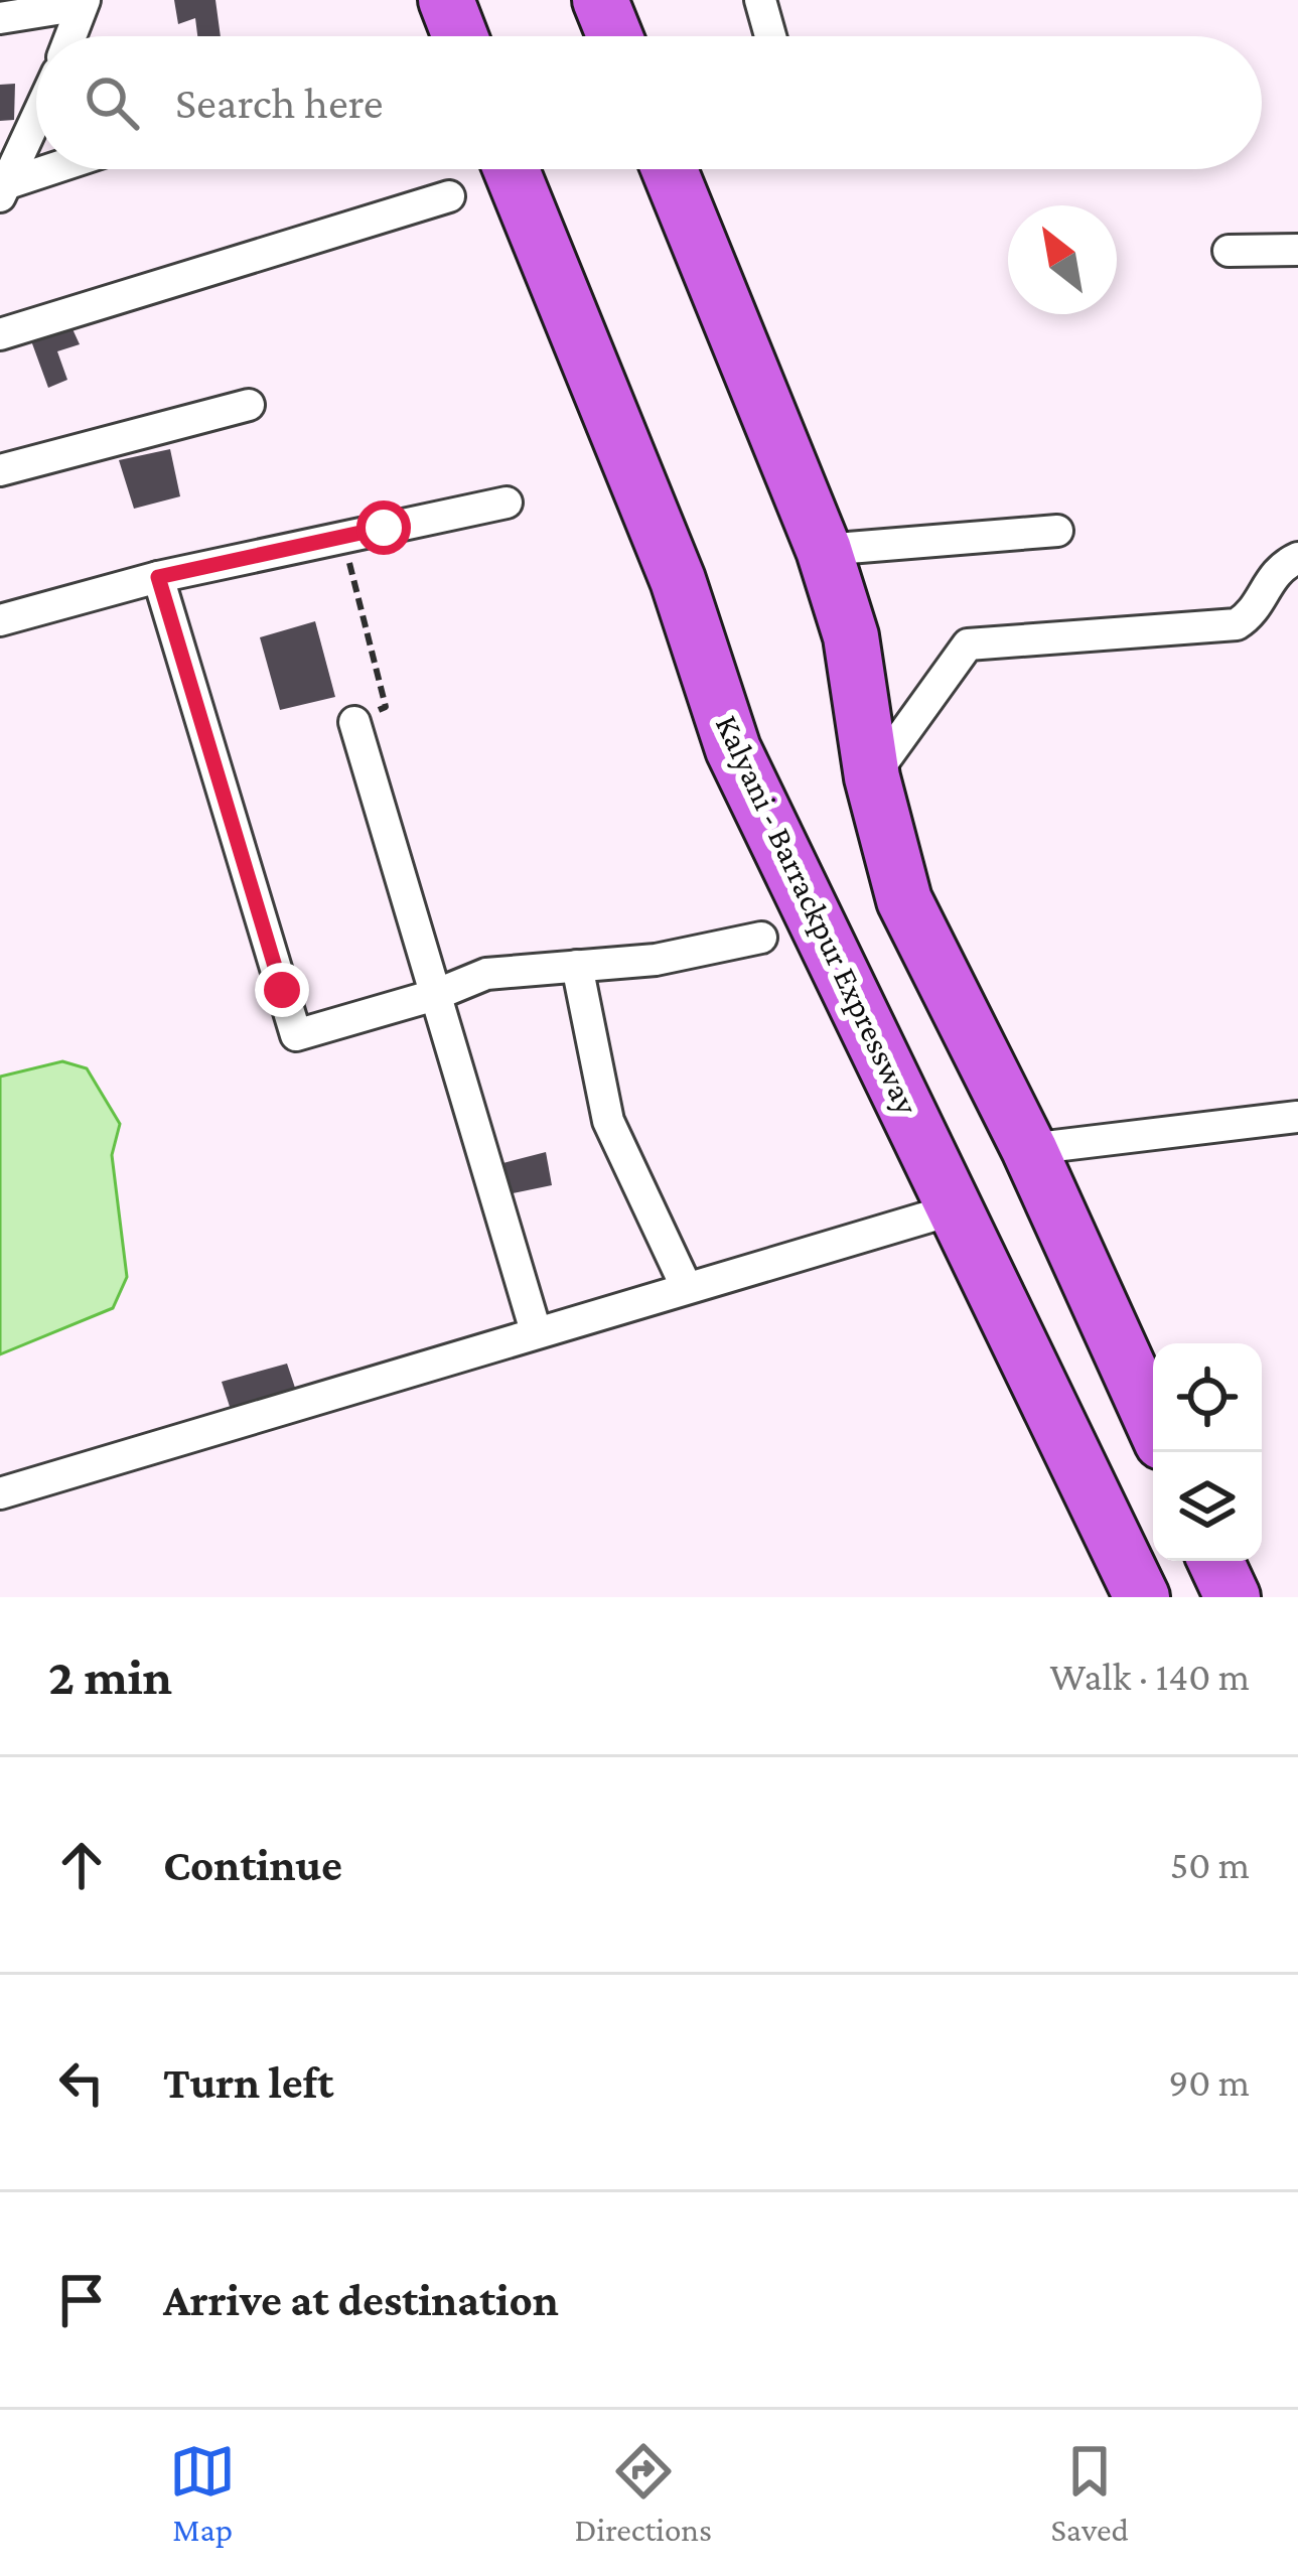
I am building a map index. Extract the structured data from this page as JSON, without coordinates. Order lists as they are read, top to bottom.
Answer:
{
  "streets": {
    "highway": ["Kalyani - Barrackpur Expressway"]
  },
  "north": "top left",
  "page": {
    "search": "Search here",
    "heading": ["2 min", "Walk · 140 m"],
    "list": [
      ["Continue", "50 m"],
      ["Turn left", "90 m"],
      "Arrive at destination"
    ],
    "nav": ["Map", "Directions", "Saved"]
  }
}
